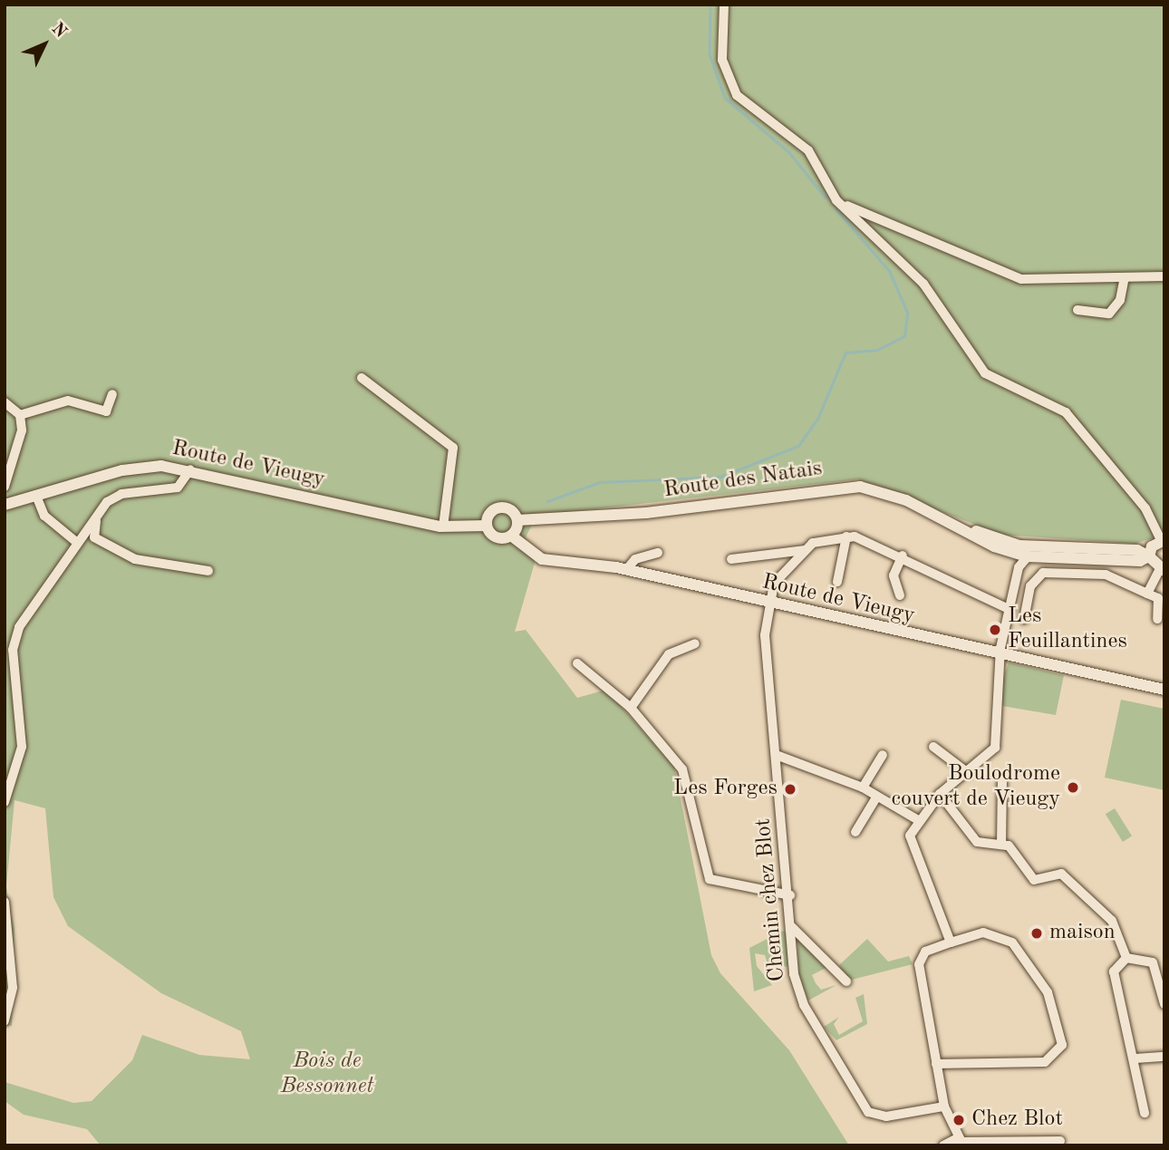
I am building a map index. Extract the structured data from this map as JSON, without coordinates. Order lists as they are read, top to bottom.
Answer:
{
  "streets": {
    "street": ["Route de Vieugy", "Route des Natais", "Chemin chez Blot"]
  },
  "crossings": [
    ["Route de Vieugy", "Route des Natais"],
    ["Route de Vieugy", "Chemin chez Blot"]
  ],
  "parks": ["Bois de Bessonnet"],
  "places": [
    "Les Feuillantines",
    "Boulodrome couvert de Vieugy",
    "Les Forges",
    "maison",
    "Chez Blot"
  ],
  "north": "top right"
}
